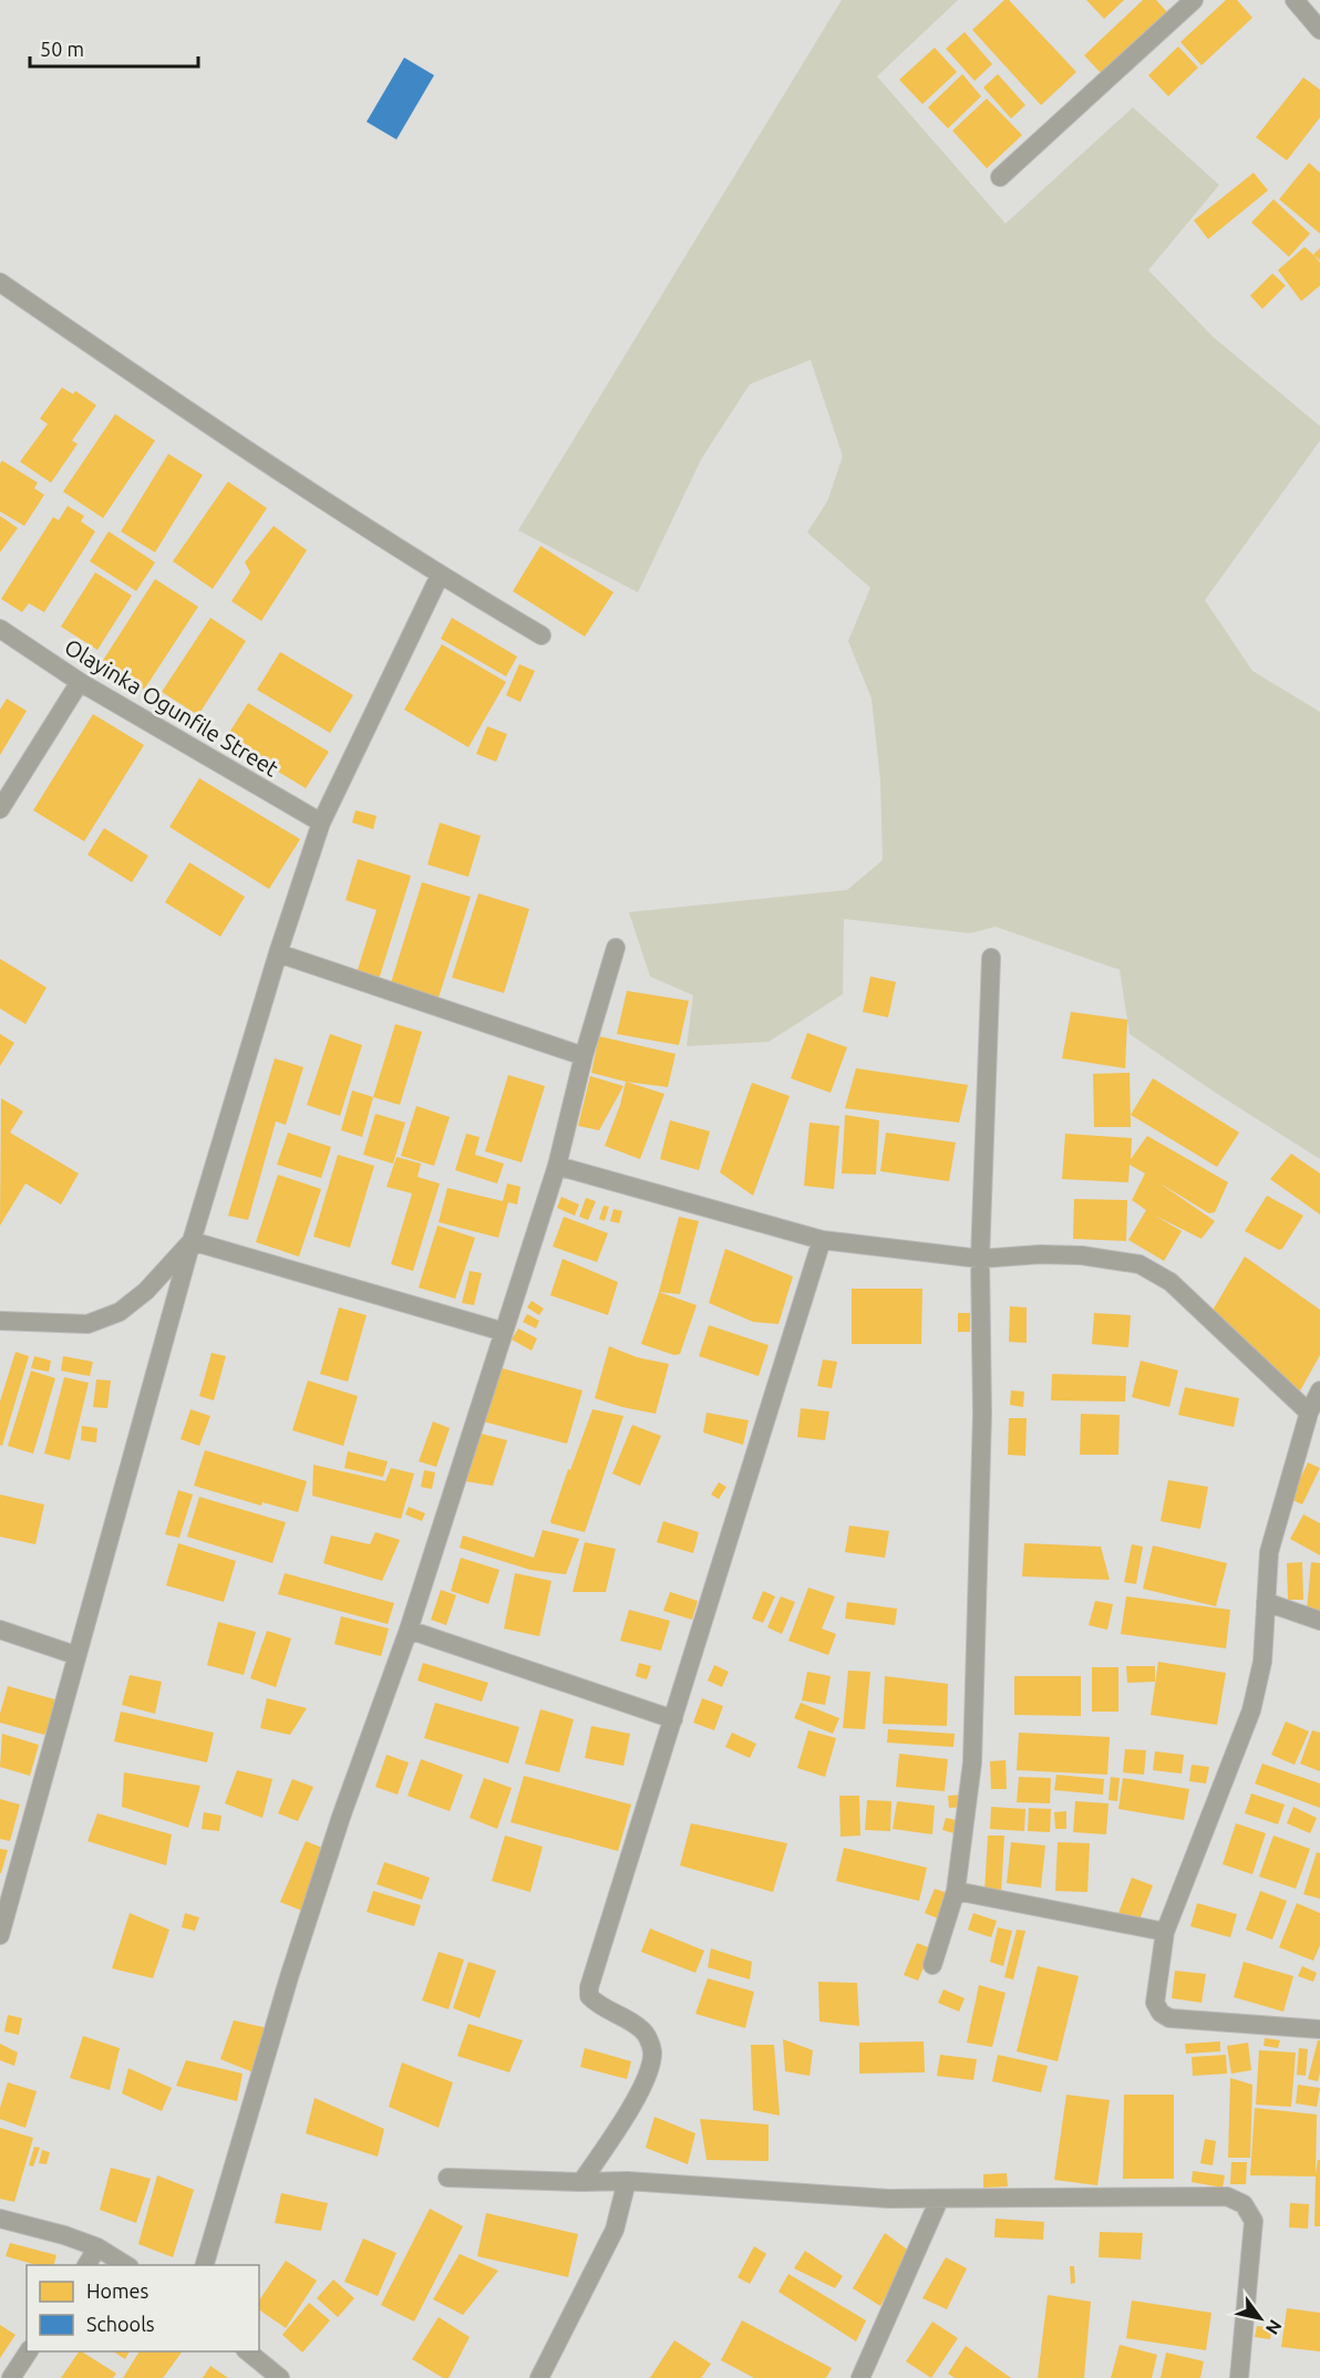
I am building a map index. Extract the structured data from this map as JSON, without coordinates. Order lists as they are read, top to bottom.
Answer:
{
  "streets": {
    "street": ["Olayinka Ogunfile Street"]
  },
  "legend": ["Homes", "Schools"],
  "scale_bar": "50 m",
  "north": "bottom right"
}
